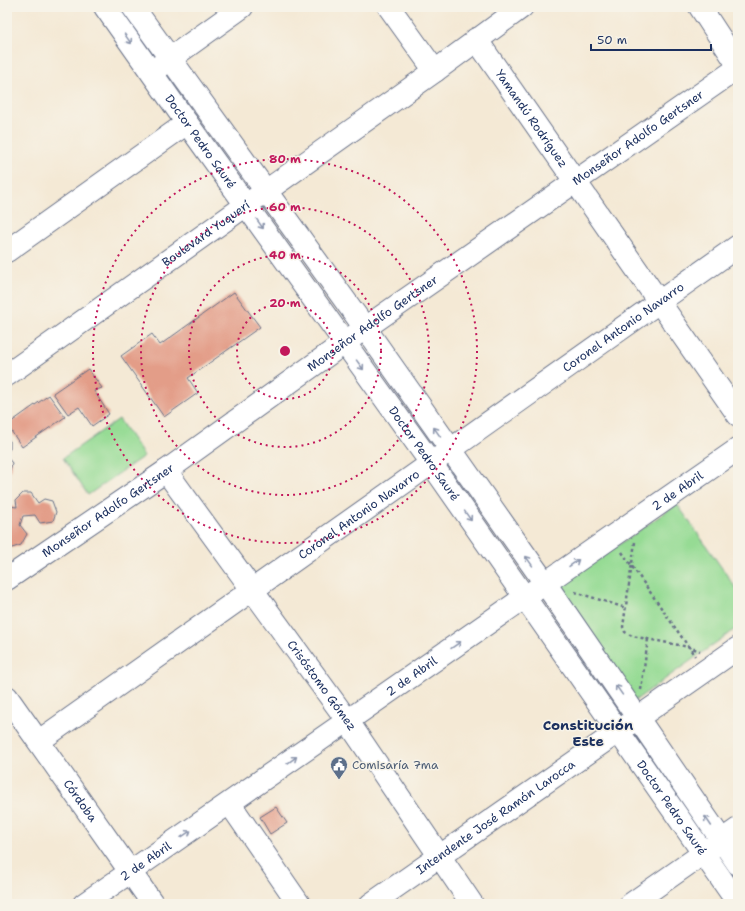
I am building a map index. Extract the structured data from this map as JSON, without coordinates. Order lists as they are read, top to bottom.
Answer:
{
  "streets": {
    "street": [
      "Yamandú Rodríguez",
      "Monseñor Adolfo Gertsner",
      "Doctor Pedro Sauré",
      "Boulevard Yuquerí",
      "Coronel Antonio Navarro",
      "2 de Abril",
      "Crisóstomo Gómez",
      "Córdoba",
      "Intendente José Ramón Larocca"
    ]
  },
  "crossings": [
    ["Yamandú Rodríguez", "Monseñor Adolfo Gertsner"],
    ["Yamandú Rodríguez", "Boulevard Yuquerí"],
    ["Yamandú Rodríguez", "Coronel Antonio Navarro"],
    ["Monseñor Adolfo Gertsner", "Doctor Pedro Sauré"],
    ["Monseñor Adolfo Gertsner", "Crisóstomo Gómez"],
    ["Doctor Pedro Sauré", "Boulevard Yuquerí"],
    ["Doctor Pedro Sauré", "Coronel Antonio Navarro"],
    ["Doctor Pedro Sauré", "2 de Abril"],
    ["Doctor Pedro Sauré", "Intendente José Ramón Larocca"],
    ["Coronel Antonio Navarro", "Crisóstomo Gómez"],
    ["Coronel Antonio Navarro", "Córdoba"],
    ["2 de Abril", "Crisóstomo Gómez"],
    ["2 de Abril", "Córdoba"],
    ["Crisóstomo Gómez", "Intendente José Ramón Larocca"]
  ],
  "one_way": ["2 de Abril"],
  "districts": ["Constitución Este"],
  "places": {
    "public building": ["Comisaría 7ma"]
  },
  "scale_bar": "50 m",
  "rings": [
    "80 m",
    "60 m",
    "40 m",
    "20 m"
  ]
}
